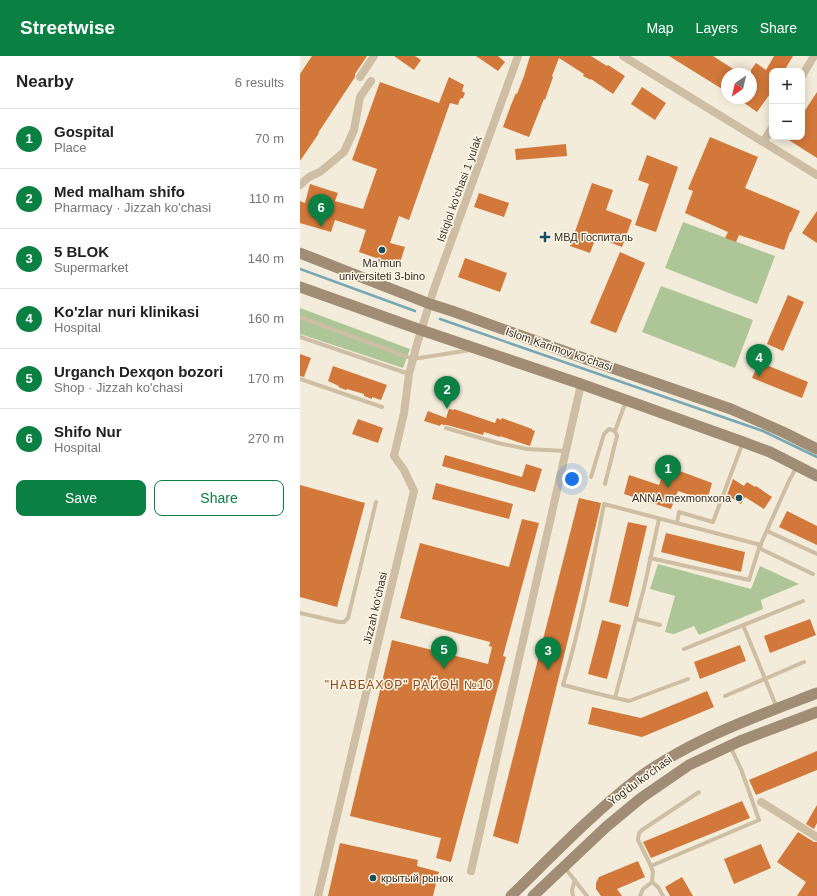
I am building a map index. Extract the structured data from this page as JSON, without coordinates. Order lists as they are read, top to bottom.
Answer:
{
  "streets": {
    "main road": ["Islom Karimov ko'chasi", "Yog'du ko'chasi"],
    "street": ["Istiqlol ko'chasi 1 yulak", "Jizzah ko'chasi"]
  },
  "crossings": [
    ["Istiqlol ko'chasi 1 yulak", "Islom Karimov ko'chasi"],
    ["Istiqlol ko'chasi 1 yulak", "Jizzah ko'chasi"]
  ],
  "districts": ["\"НАВБАХОР\" РАЙОН №10"],
  "places": {
    "health": ["МВД Госпиталь"],
    "other": ["Ma'mun universiteti 3-bino", "ANNA mexmonxona", "крытый рынок"]
  },
  "north": "bottom left",
  "page": {
    "header": "Streetwise",
    "nav": ["Map", "Layers", "Share"],
    "heading": ["Nearby", "6 results"],
    "map_buttons": ["+", "−"],
    "list": [
      {
        "mark": "1",
        "name": "Gospital",
        "note": "Place",
        "value": "70 m"
      },
      {
        "mark": "2",
        "name": "Med malham shifo",
        "note": "Pharmacy · Jizzah ko'chasi",
        "value": "110 m"
      },
      {
        "mark": "3",
        "name": "5 BLOK",
        "note": "Supermarket",
        "value": "140 m"
      },
      {
        "mark": "4",
        "name": "Ko'zlar nuri klinikasi",
        "note": "Hospital",
        "value": "160 m"
      },
      {
        "mark": "5",
        "name": "Urganch Dexqon bozori",
        "note": "Shop · Jizzah ko'chasi",
        "value": "170 m"
      },
      {
        "mark": "6",
        "name": "Shifo Nur",
        "note": "Hospital",
        "value": "270 m"
      }
    ],
    "pins": [
      "6",
      "4",
      "2",
      "1",
      "5",
      "3"
    ],
    "buttons": ["Save", "Share"]
  }
}
